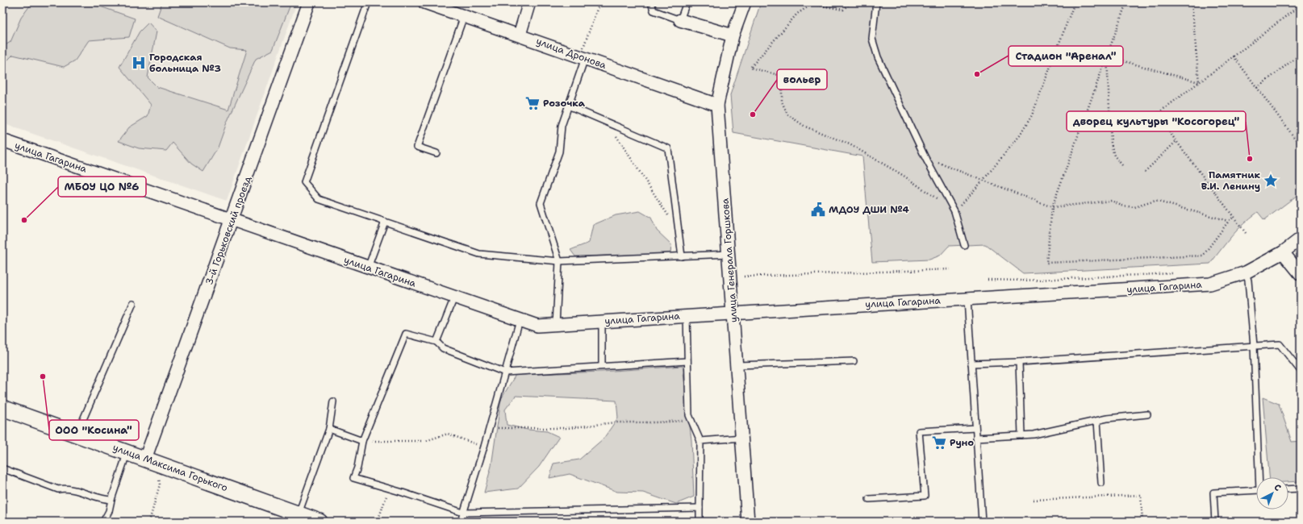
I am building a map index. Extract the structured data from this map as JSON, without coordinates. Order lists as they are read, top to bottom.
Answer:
{
  "streets": {
    "street": [
      "улица Дронова",
      "улица Гагарина",
      "3-й Горьковский проезд",
      "улица Генерала Горшкова",
      "улица Максима Горького"
    ]
  },
  "crossings": [
    ["улица Дронова", "улица Генерала Горшкова"],
    ["улица Гагарина", "3-й Горьковский проезд"],
    ["улица Гагарина", "улица Генерала Горшкова"],
    ["3-й Горьковский проезд", "улица Максима Горького"]
  ],
  "places": {
    "hospital": ["Городская больница №3"],
    "other": [
      "Стадион \"Аренал\"",
      "вольер",
      "дворец культуры \"Косогорец\"",
      "МБОУ ЦО №6",
      "ООО \"Косина\""
    ],
    "supermarket": ["Розочка", "Руно"],
    "place": ["Памятник В.И. Ленину"],
    "public building": ["МДОУ ДШИ №4"]
  },
  "north": "top right"
}
